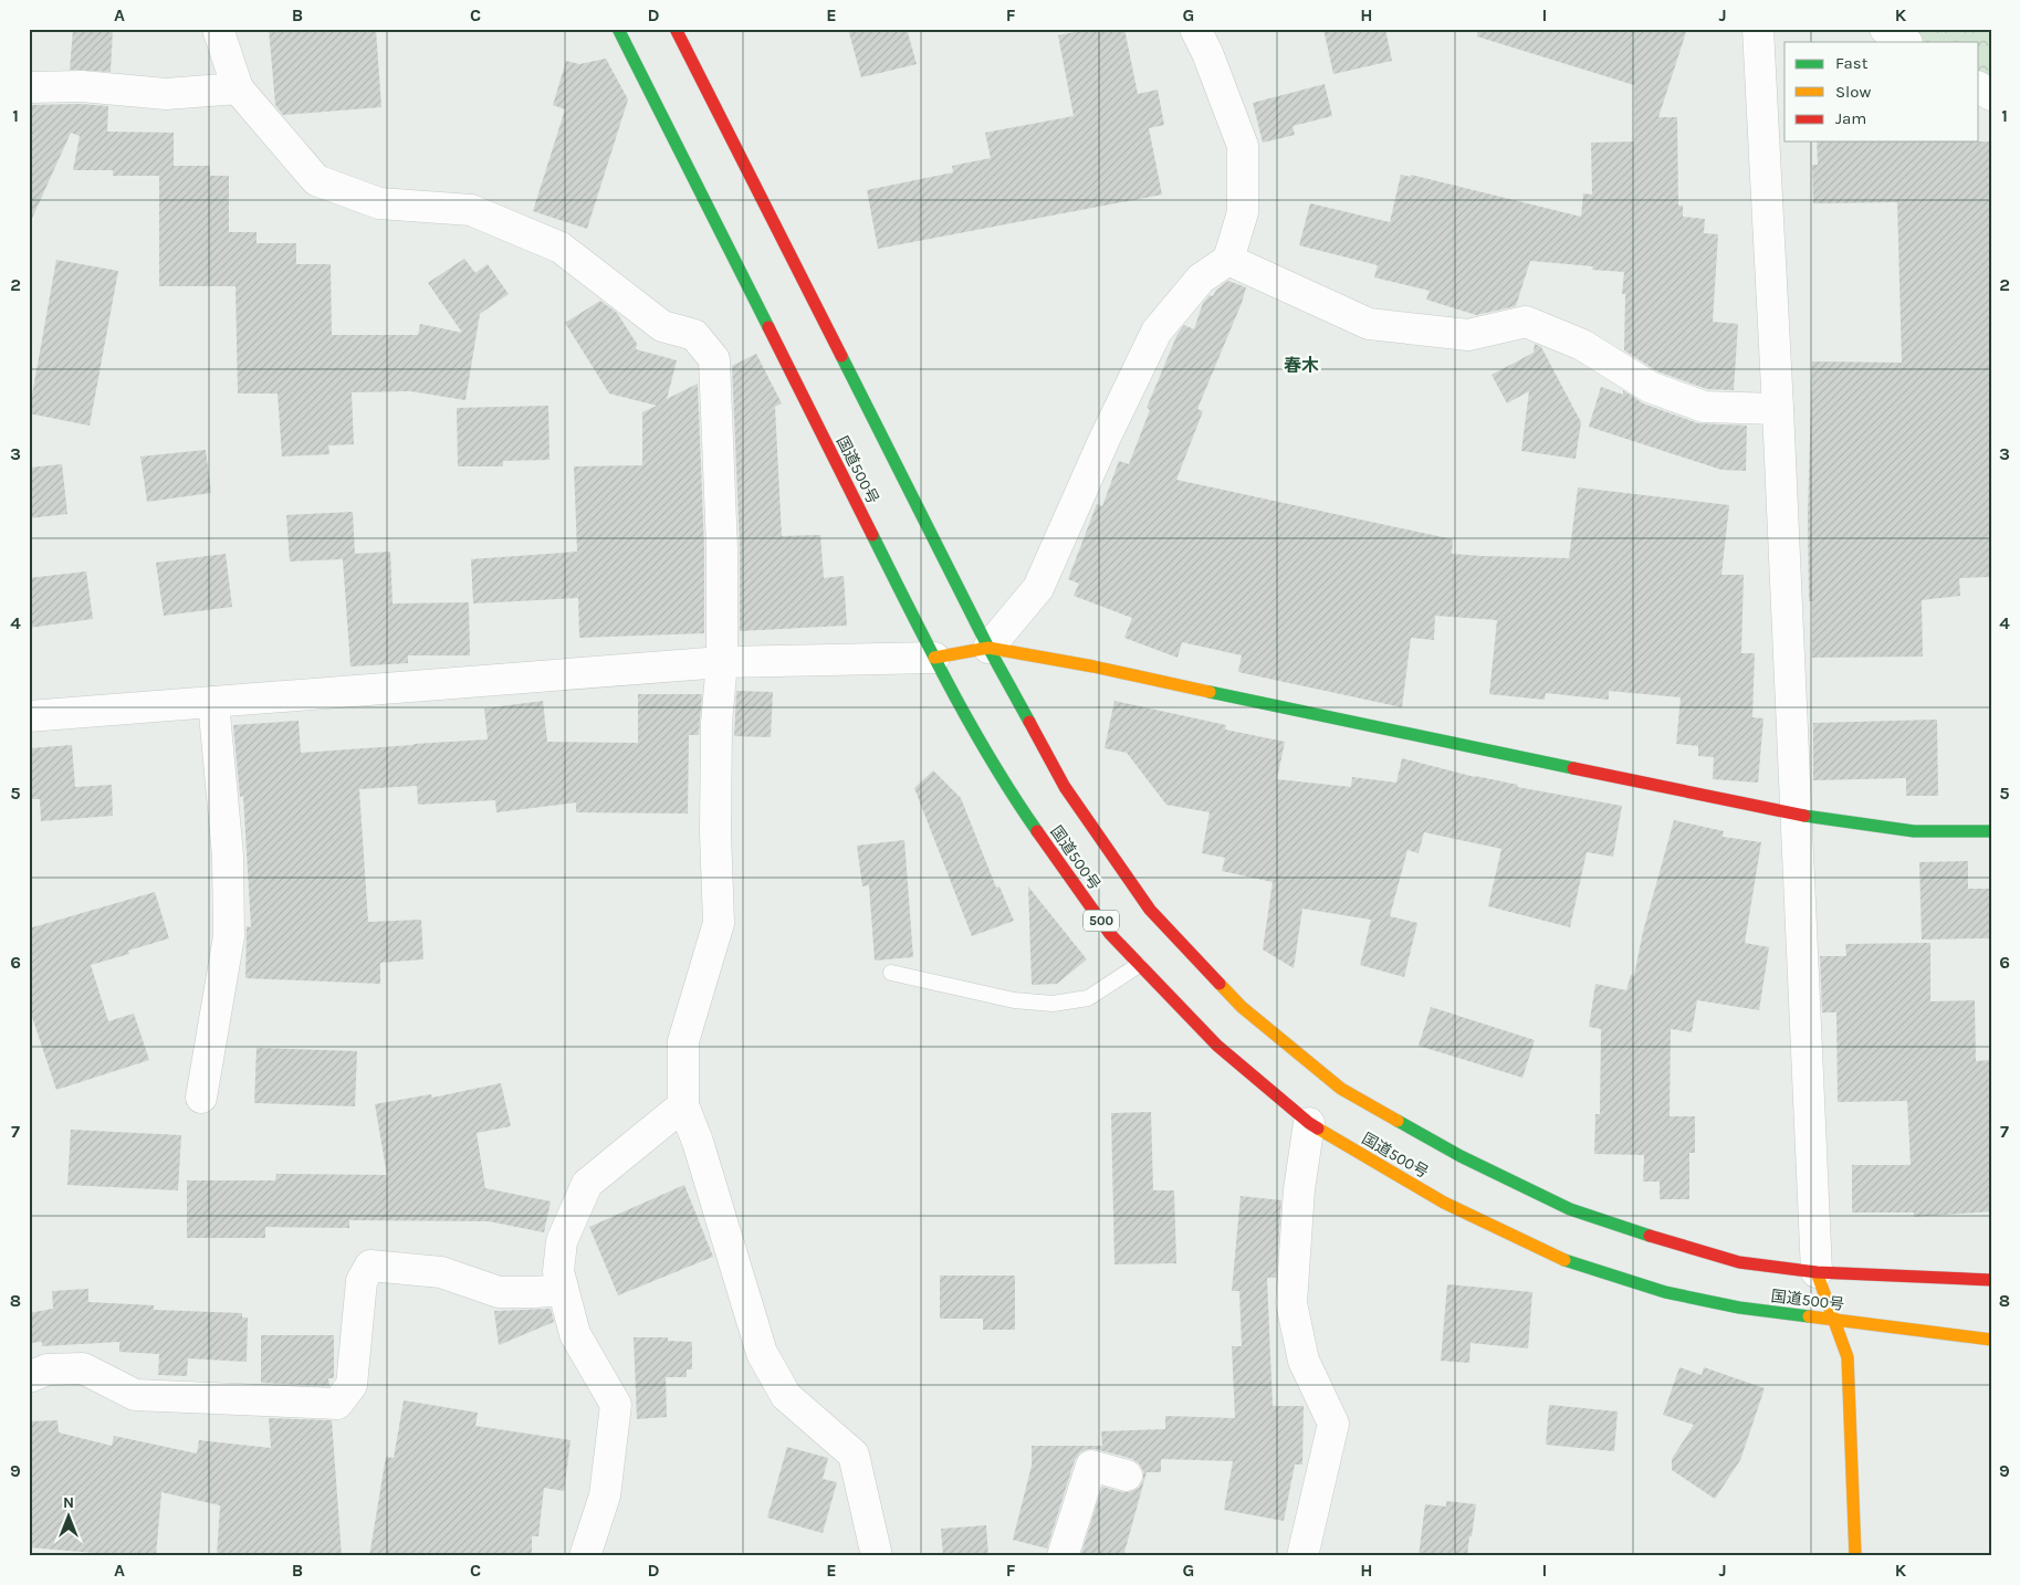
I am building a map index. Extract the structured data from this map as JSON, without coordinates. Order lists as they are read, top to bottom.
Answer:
{
  "streets": {
    "main road": ["国道500号", "500"]
  },
  "districts": ["春木"],
  "legend": ["Fast", "Slow", "Jam"],
  "north": "top",
  "grid": {
    "columns": [
      "A",
      "B",
      "C",
      "D",
      "E",
      "F",
      "G",
      "H",
      "I",
      "J",
      "K"
    ],
    "rows": [
      "1",
      "2",
      "3",
      "4",
      "5",
      "6",
      "7",
      "8",
      "9"
    ]
  }
}
